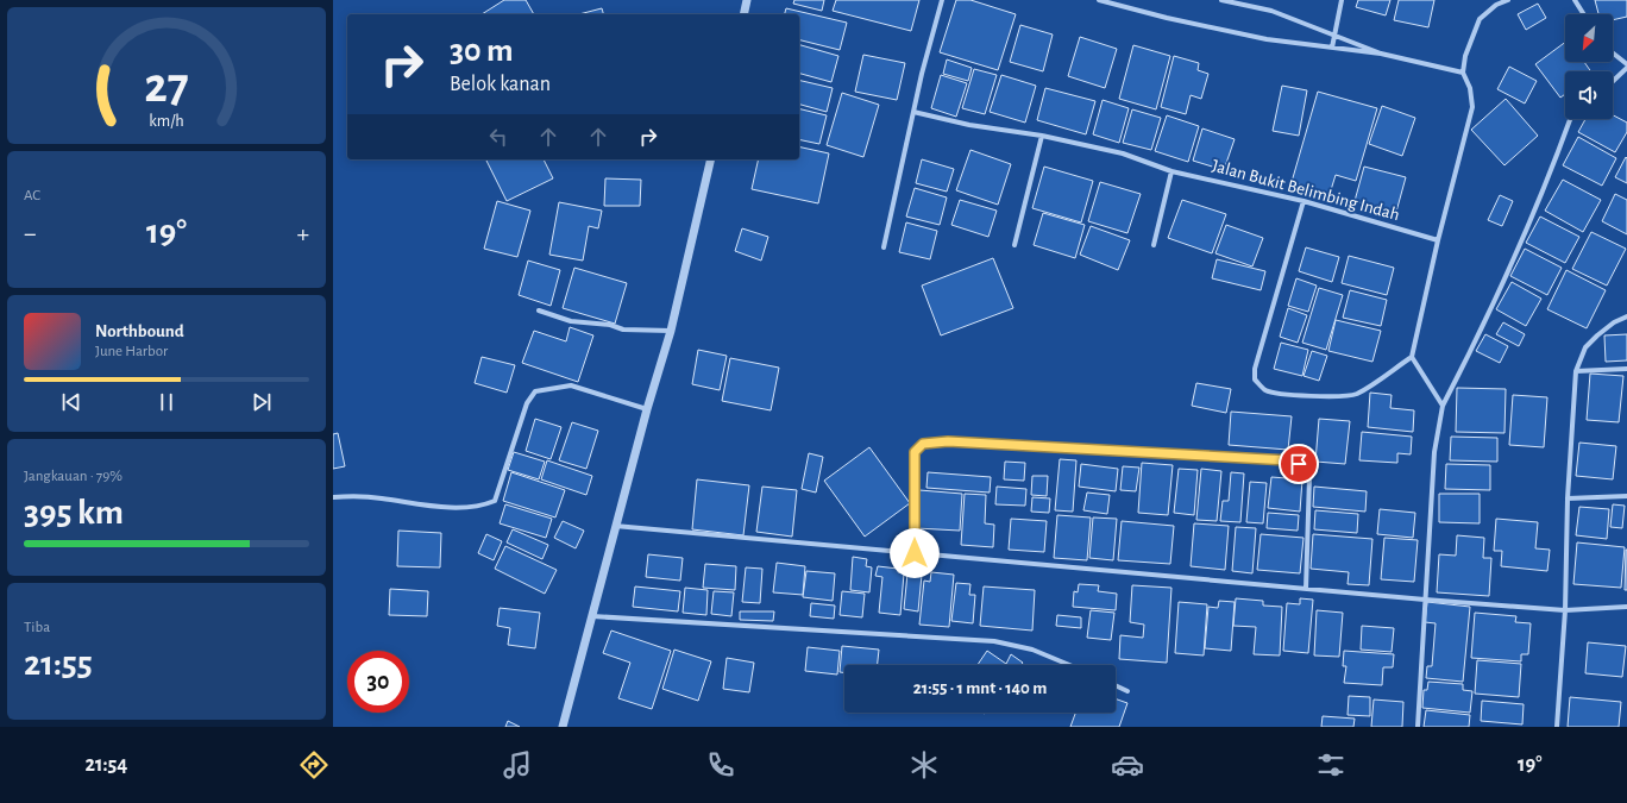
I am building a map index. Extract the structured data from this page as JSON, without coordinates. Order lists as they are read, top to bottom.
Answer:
{
  "streets": {
    "street": ["Jalan Bukit Belimbing Indah"]
  },
  "north": "bottom left",
  "page": {
    "turn": ["30 m", "Belok kanan"],
    "tile": [
      "AC",
      ["Jangkauan · 79%", "395 km"],
      ["Tiba", "21:55"]
    ],
    "heat": ["−", "19°", "+"],
    "song": ["Northbound", "June Harbor"],
    "limit": "30",
    "trip": "21:55 · 1 mnt · 140 m",
    "tabs": ["21:54", "19°"],
    "gauge": ["27", "km/h"]
  }
}
